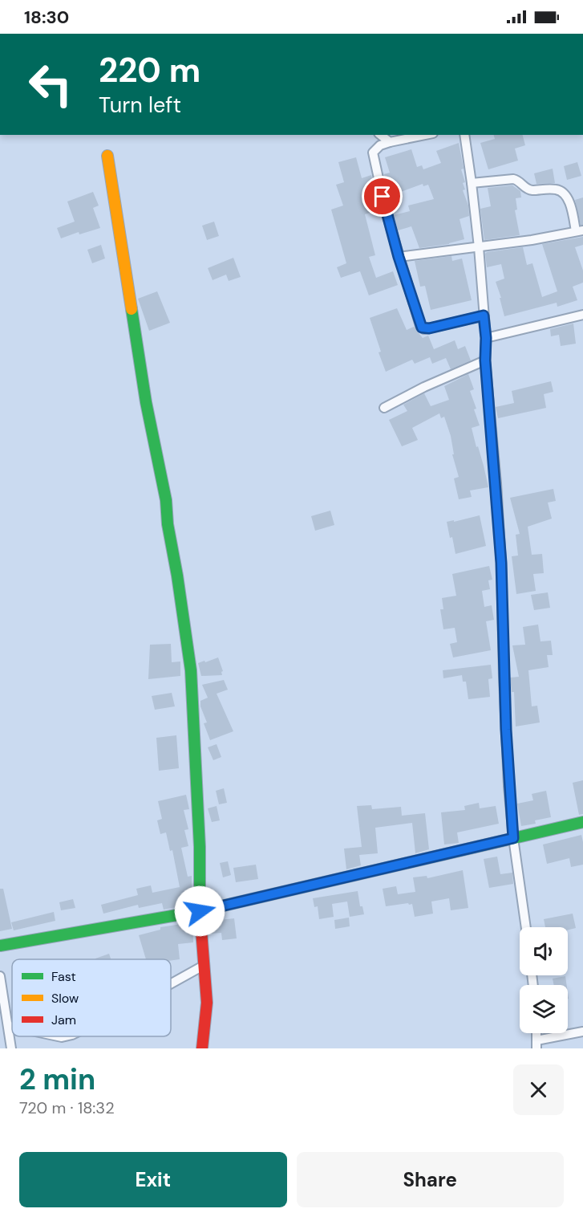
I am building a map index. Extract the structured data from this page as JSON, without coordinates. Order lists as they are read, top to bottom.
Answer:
{
  "legend": ["Fast", "Slow", "Jam"],
  "page": {
    "status": "18:30",
    "turn": ["220 m", "Turn left"],
    "heading": ["2 min", "720 m · 18:32"],
    "buttons": ["Exit", "Share"]
  }
}
